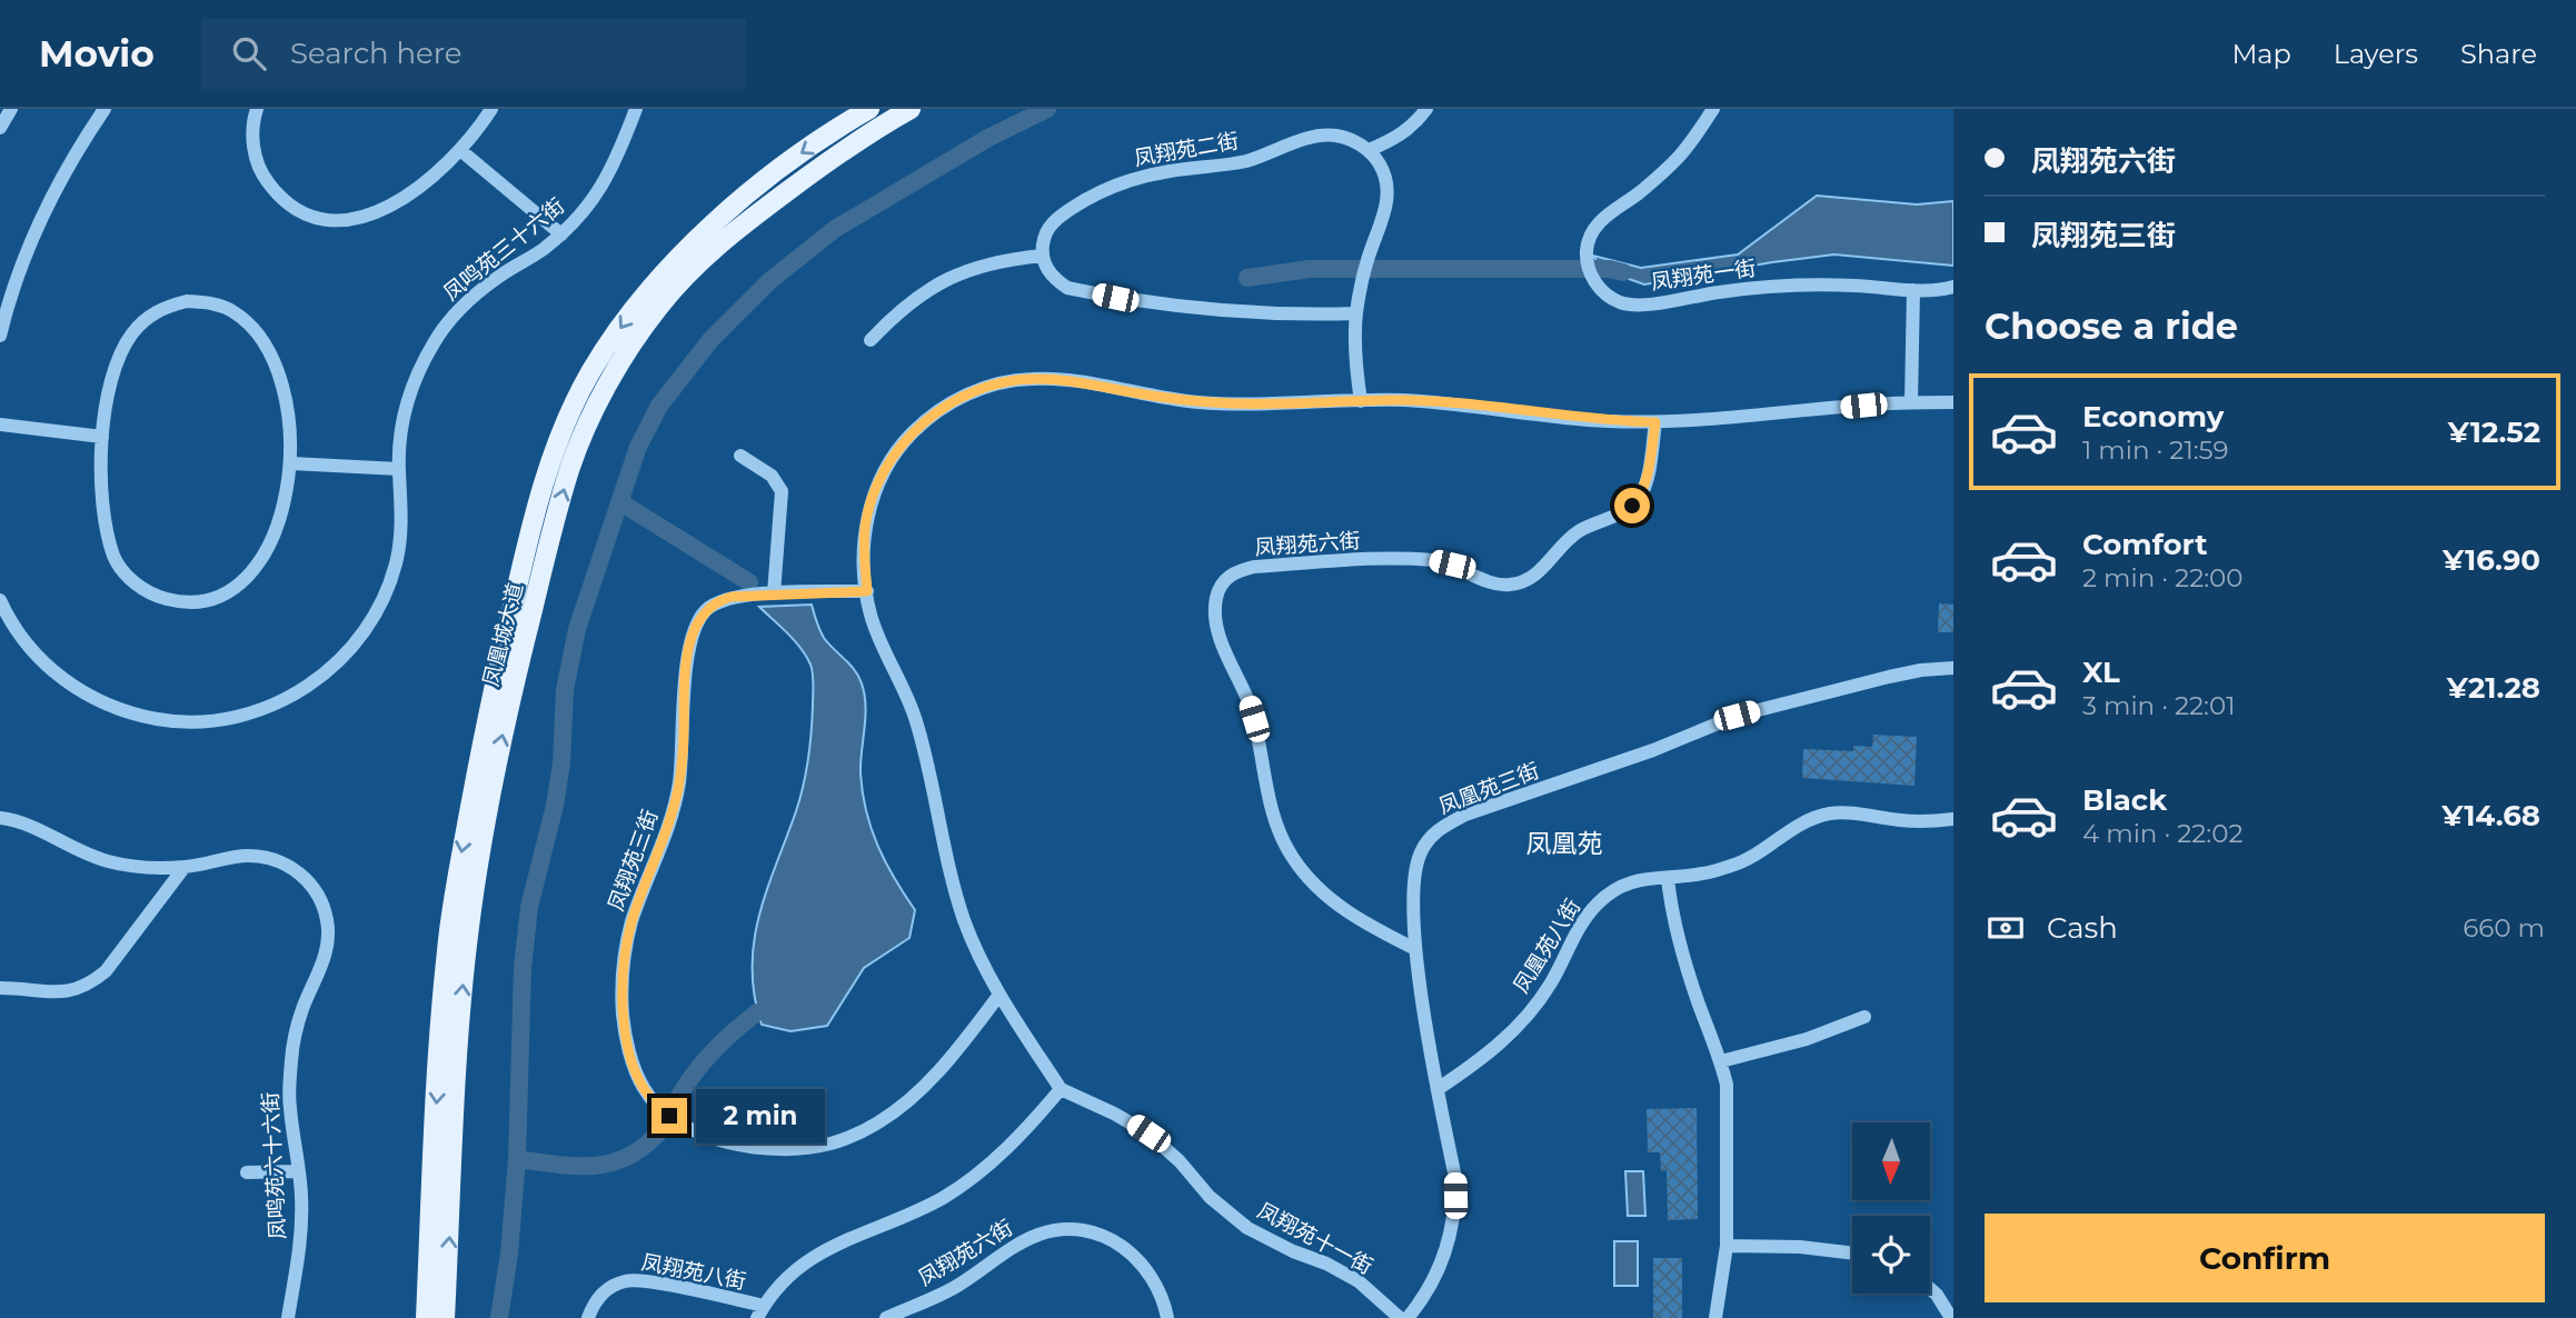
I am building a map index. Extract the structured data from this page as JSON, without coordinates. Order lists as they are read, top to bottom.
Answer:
{
  "streets": {
    "main road": ["凤凰城大道"],
    "street": [
      "凤翔苑二街",
      "凤鸣苑三十六街",
      "凤翔苑一街",
      "凤翔苑六街",
      "凤凰苑三街",
      "凤翔苑三街",
      "凤凰苑八街",
      "凤鸣苑六十六街",
      "凤翔苑十一街",
      "凤翔苑八街"
    ]
  },
  "crossings": [
    ["凤翔苑六街", "凤凰苑三街"],
    ["凤凰苑三街", "凤凰苑八街"]
  ],
  "districts": ["凤凰苑"],
  "north": "bottom",
  "page": {
    "header": "Movio",
    "search": "Search here",
    "nav": ["Map", "Layers", "Share"],
    "banner": ["凤翔苑六街", "凤翔苑三街"],
    "heading": "Choose a ride",
    "list": [
      {
        "name": "Economy",
        "note": "1 min · 21:59",
        "value": "¥12.52"
      },
      {
        "name": "Comfort",
        "note": "2 min · 22:00",
        "value": "¥16.90"
      },
      {
        "name": "XL",
        "note": "3 min · 22:01",
        "value": "¥21.28"
      },
      {
        "name": "Black",
        "note": "4 min · 22:02",
        "value": "¥14.68"
      }
    ],
    "pay": ["Cash", "660 m"],
    "bubble": "2 min",
    "buttons": "Confirm"
  }
}
